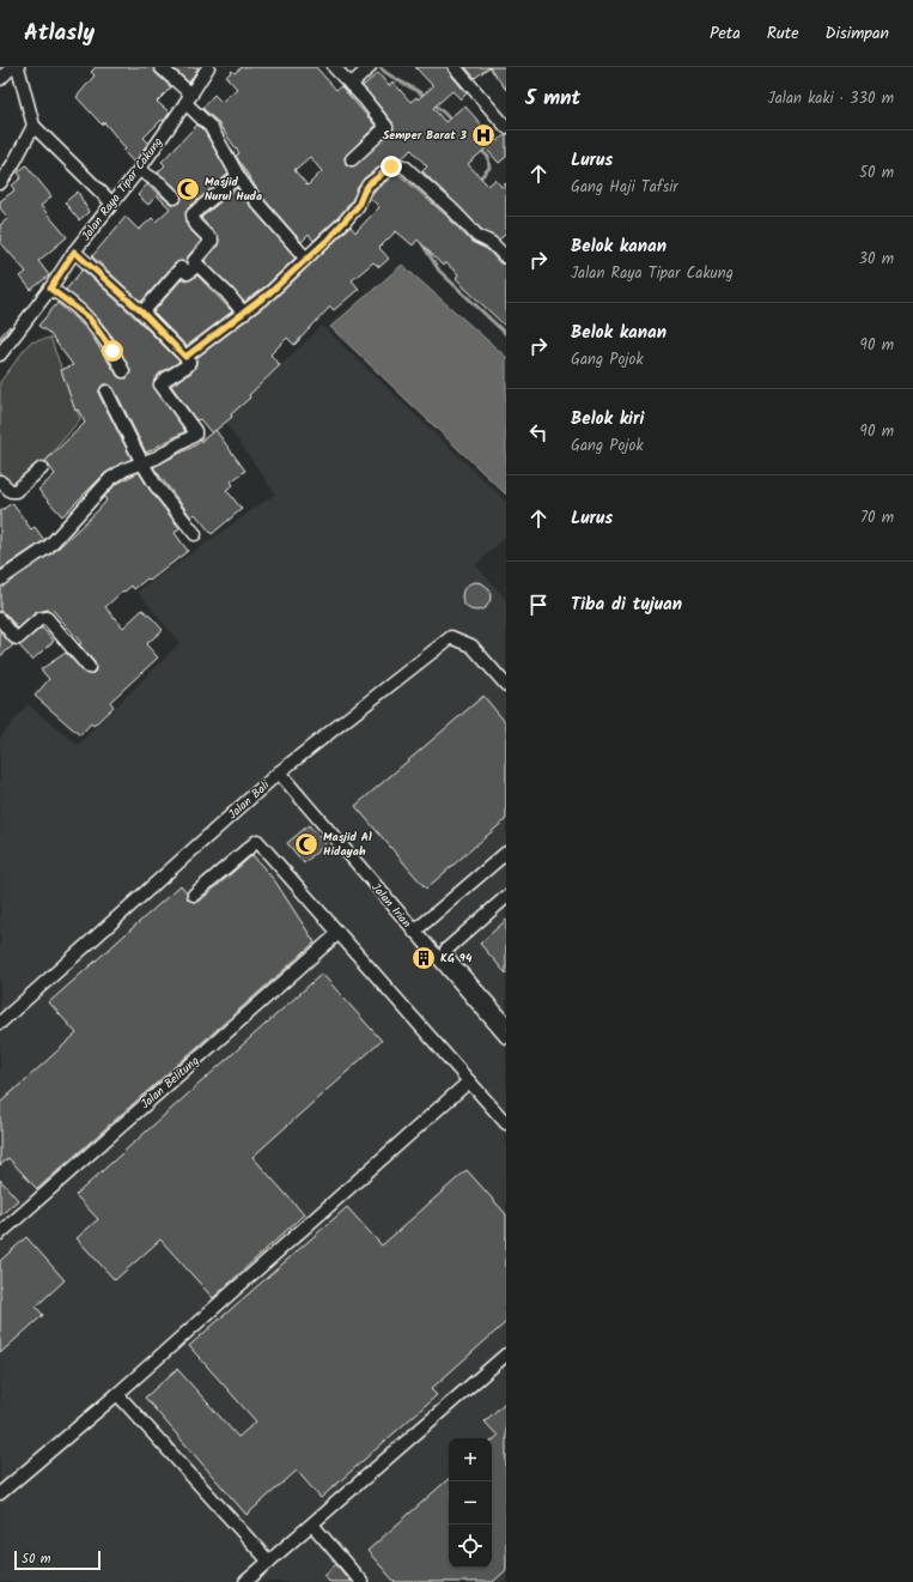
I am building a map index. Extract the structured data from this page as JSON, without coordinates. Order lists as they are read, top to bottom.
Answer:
{
  "streets": {
    "street": [
      "Jalan Raya Tipar Cakung",
      "Jalan Bali",
      "Jalan Irian",
      "Jalan Belitung"
    ]
  },
  "crossings": [
    ["Jalan Bali", "Jalan Irian"]
  ],
  "places": {
    "hospital": ["Semper Barat 3"],
    "mosque": ["Masjid Nurul Huda", "Masjid Al Hidayah"],
    "building": ["KG 94"]
  },
  "scale_bar": "50 m",
  "page": {
    "header": "Atlasly",
    "nav": ["Peta", "Rute", "Disimpan"],
    "heading": ["5 mnt", "Jalan kaki · 330 m"],
    "list": [
      ["Lurus", "Gang Haji Tafsir", "50 m"],
      ["Belok kanan", "Jalan Raya Tipar Cakung", "30 m"],
      ["Belok kanan", "Gang Pojok", "90 m"],
      ["Belok kiri", "Gang Pojok", "90 m"],
      ["Lurus", "70 m"],
      "Tiba di tujuan"
    ],
    "map_buttons": ["+", "−"],
    "scale": "50 m"
  }
}
